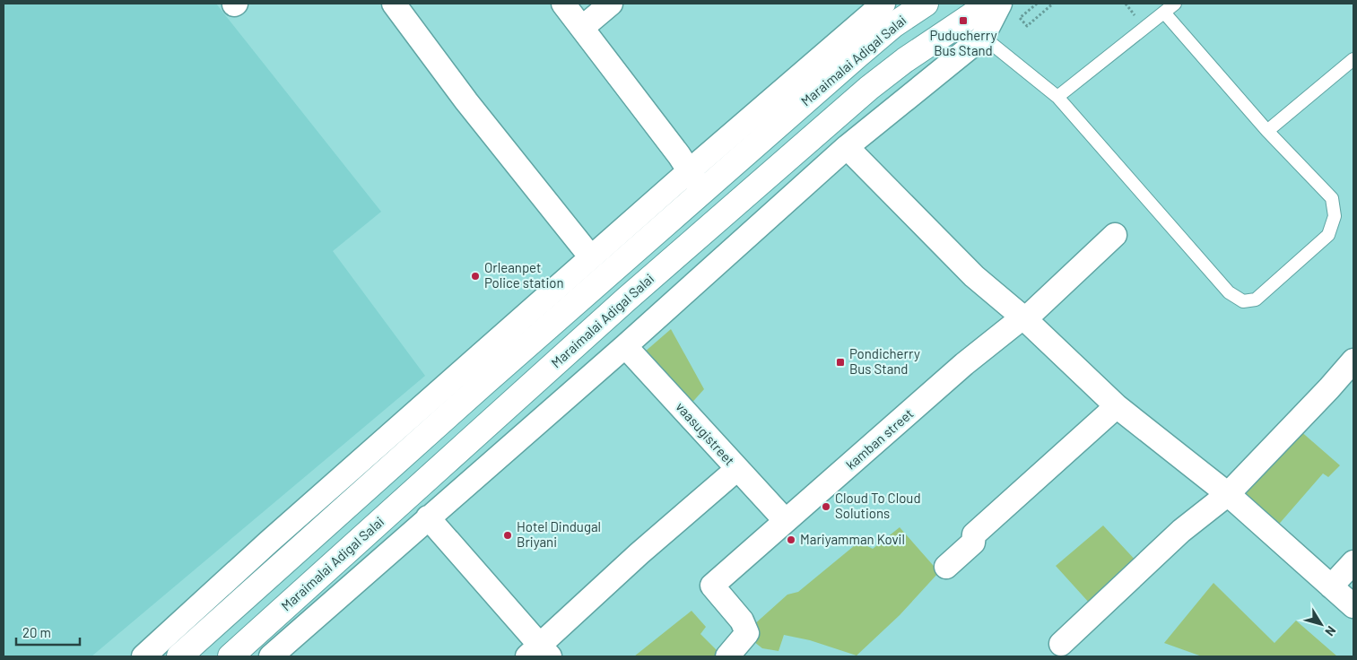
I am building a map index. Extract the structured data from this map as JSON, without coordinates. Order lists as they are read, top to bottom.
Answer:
{
  "streets": {
    "main road": ["Maraimalai Adigal Salai"],
    "street": ["vaasugistreet", "kamban street"]
  },
  "crossings": [
    ["vaasugistreet", "kamban street"]
  ],
  "places": {
    "transit": ["Puducherry Bus Stand", "Pondicherry Bus Stand"],
    "other": [
      "Orleanpet Police station",
      "Cloud To Cloud Solutions",
      "Hotel Dindugal Briyani",
      "Mariyamman Kovil"
    ]
  },
  "scale_bar": "20 m",
  "north": "bottom right"
}
